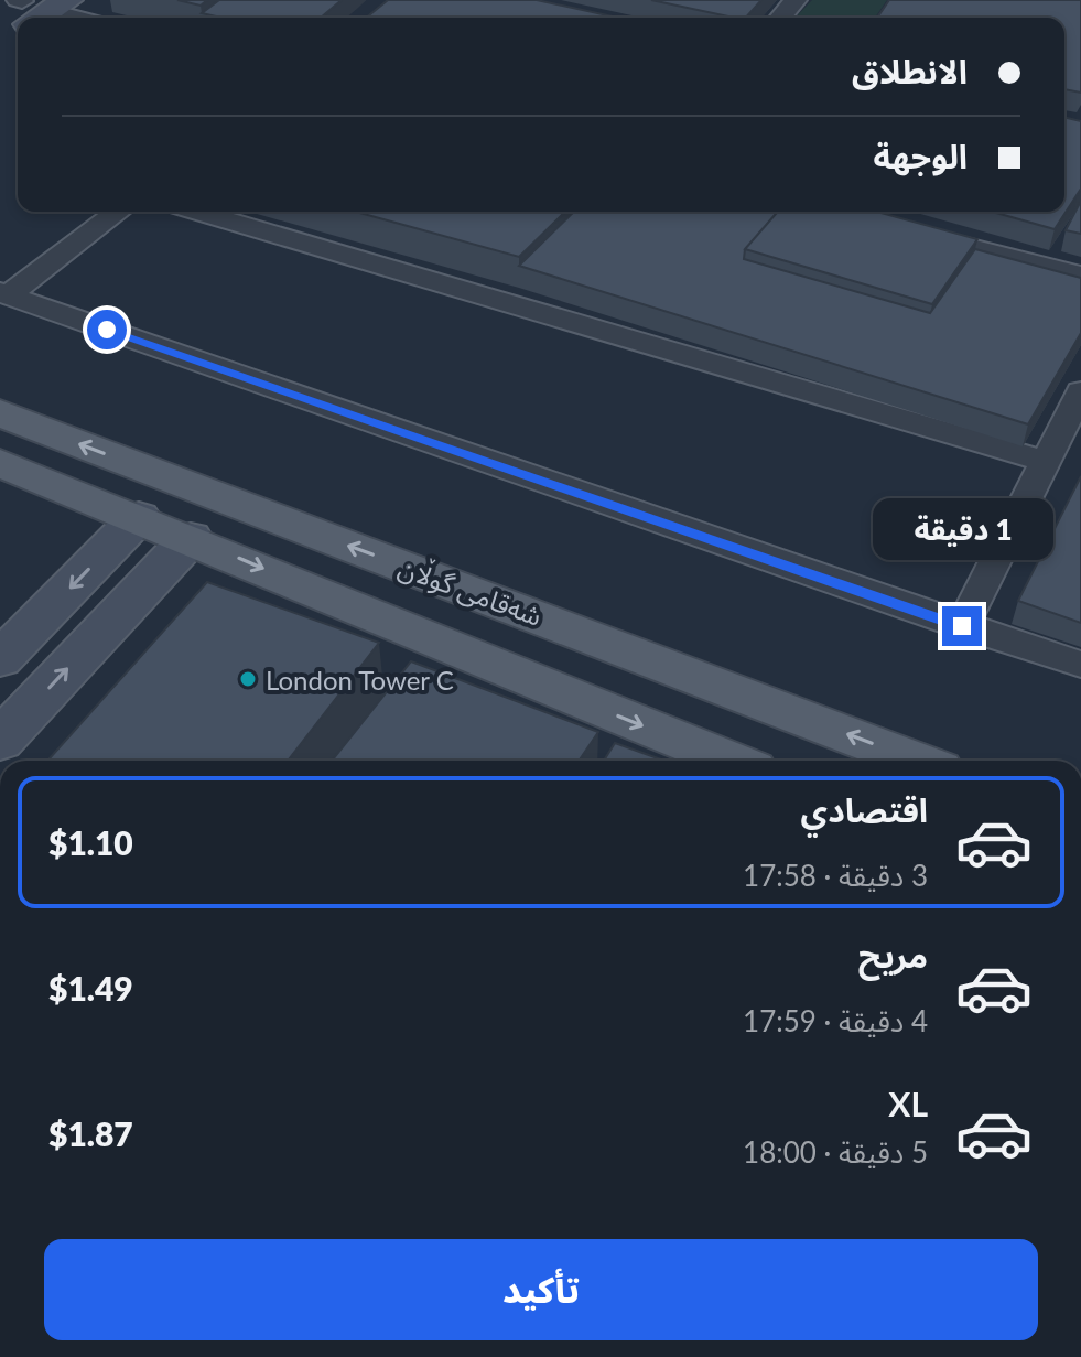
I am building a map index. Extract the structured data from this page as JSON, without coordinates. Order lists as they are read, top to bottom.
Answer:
{
  "streets": {
    "main road": ["شەقامی گوڵان"]
  },
  "places": ["London Tower C"],
  "page": {
    "banner": ["الانطلاق", "الوجهة"],
    "bubble": "1 دقيقة",
    "list": [
      {
        "name": "اقتصادي",
        "note": "3 دقيقة · 17:58",
        "value": "$1.10"
      },
      {
        "name": "مريح",
        "note": "4 دقيقة · 17:59",
        "value": "$1.49"
      },
      {
        "name": "XL",
        "note": "5 دقيقة · 18:00",
        "value": "$1.87"
      }
    ],
    "buttons": "تأكيد"
  }
}
